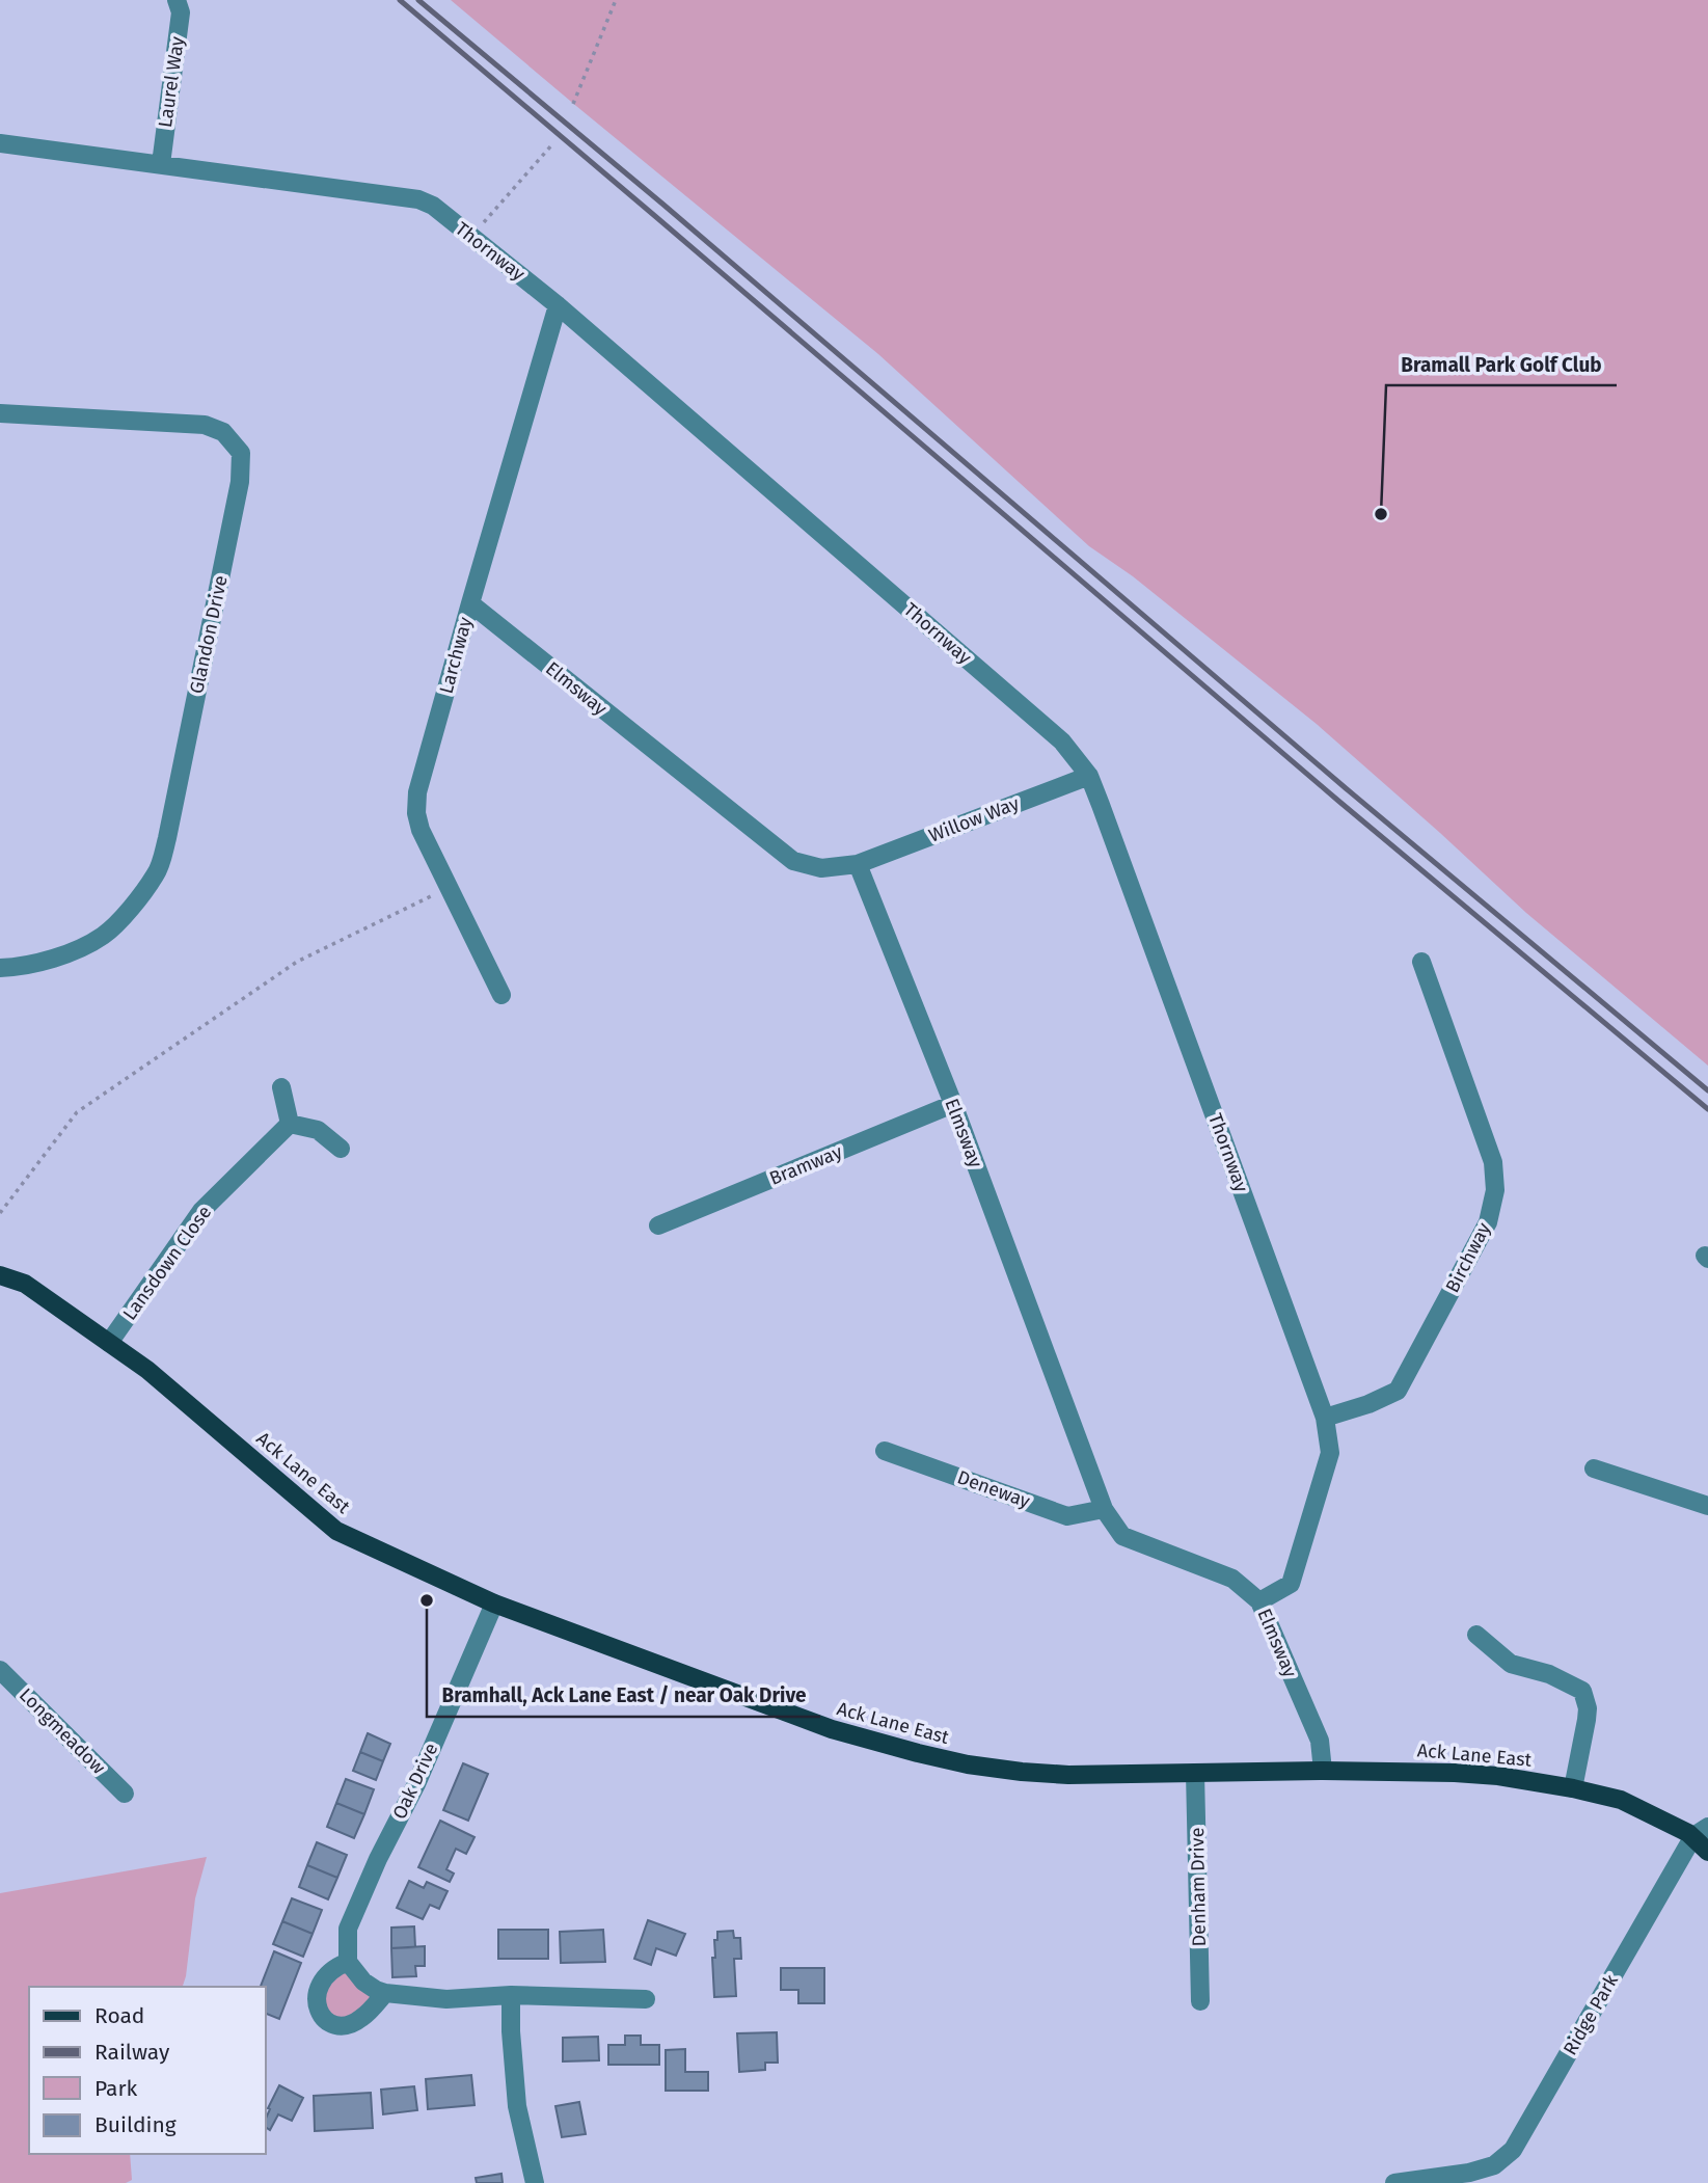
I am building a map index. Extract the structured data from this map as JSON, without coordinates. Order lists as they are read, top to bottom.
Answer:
{
  "streets": {
    "main road": ["Ack Lane East"],
    "street": [
      "Laurel Way",
      "Thornway",
      "Glandon Drive",
      "Larchway",
      "Elmsway",
      "Willow Way",
      "Bramway",
      "Birchway",
      "Lansdown Close",
      "Deneway",
      "Longmeadow",
      "Oak Drive",
      "Denham Drive",
      "Ridge Park"
    ]
  },
  "crossings": [
    ["Laurel Way", "Thornway"],
    ["Thornway", "Larchway"],
    ["Thornway", "Elmsway"],
    ["Thornway", "Willow Way"],
    ["Thornway", "Birchway"],
    ["Larchway", "Elmsway"],
    ["Elmsway", "Willow Way"],
    ["Elmsway", "Bramway"],
    ["Elmsway", "Ack Lane East"],
    ["Elmsway", "Deneway"],
    ["Lansdown Close", "Ack Lane East"],
    ["Ack Lane East", "Oak Drive"],
    ["Ack Lane East", "Denham Drive"],
    ["Ack Lane East", "Ridge Park"]
  ],
  "places": ["Bramall Park Golf Club", "Bramhall, Ack Lane East / near Oak Drive"],
  "legend": [
    "Road",
    "Railway",
    "Park",
    "Building"
  ]
}
